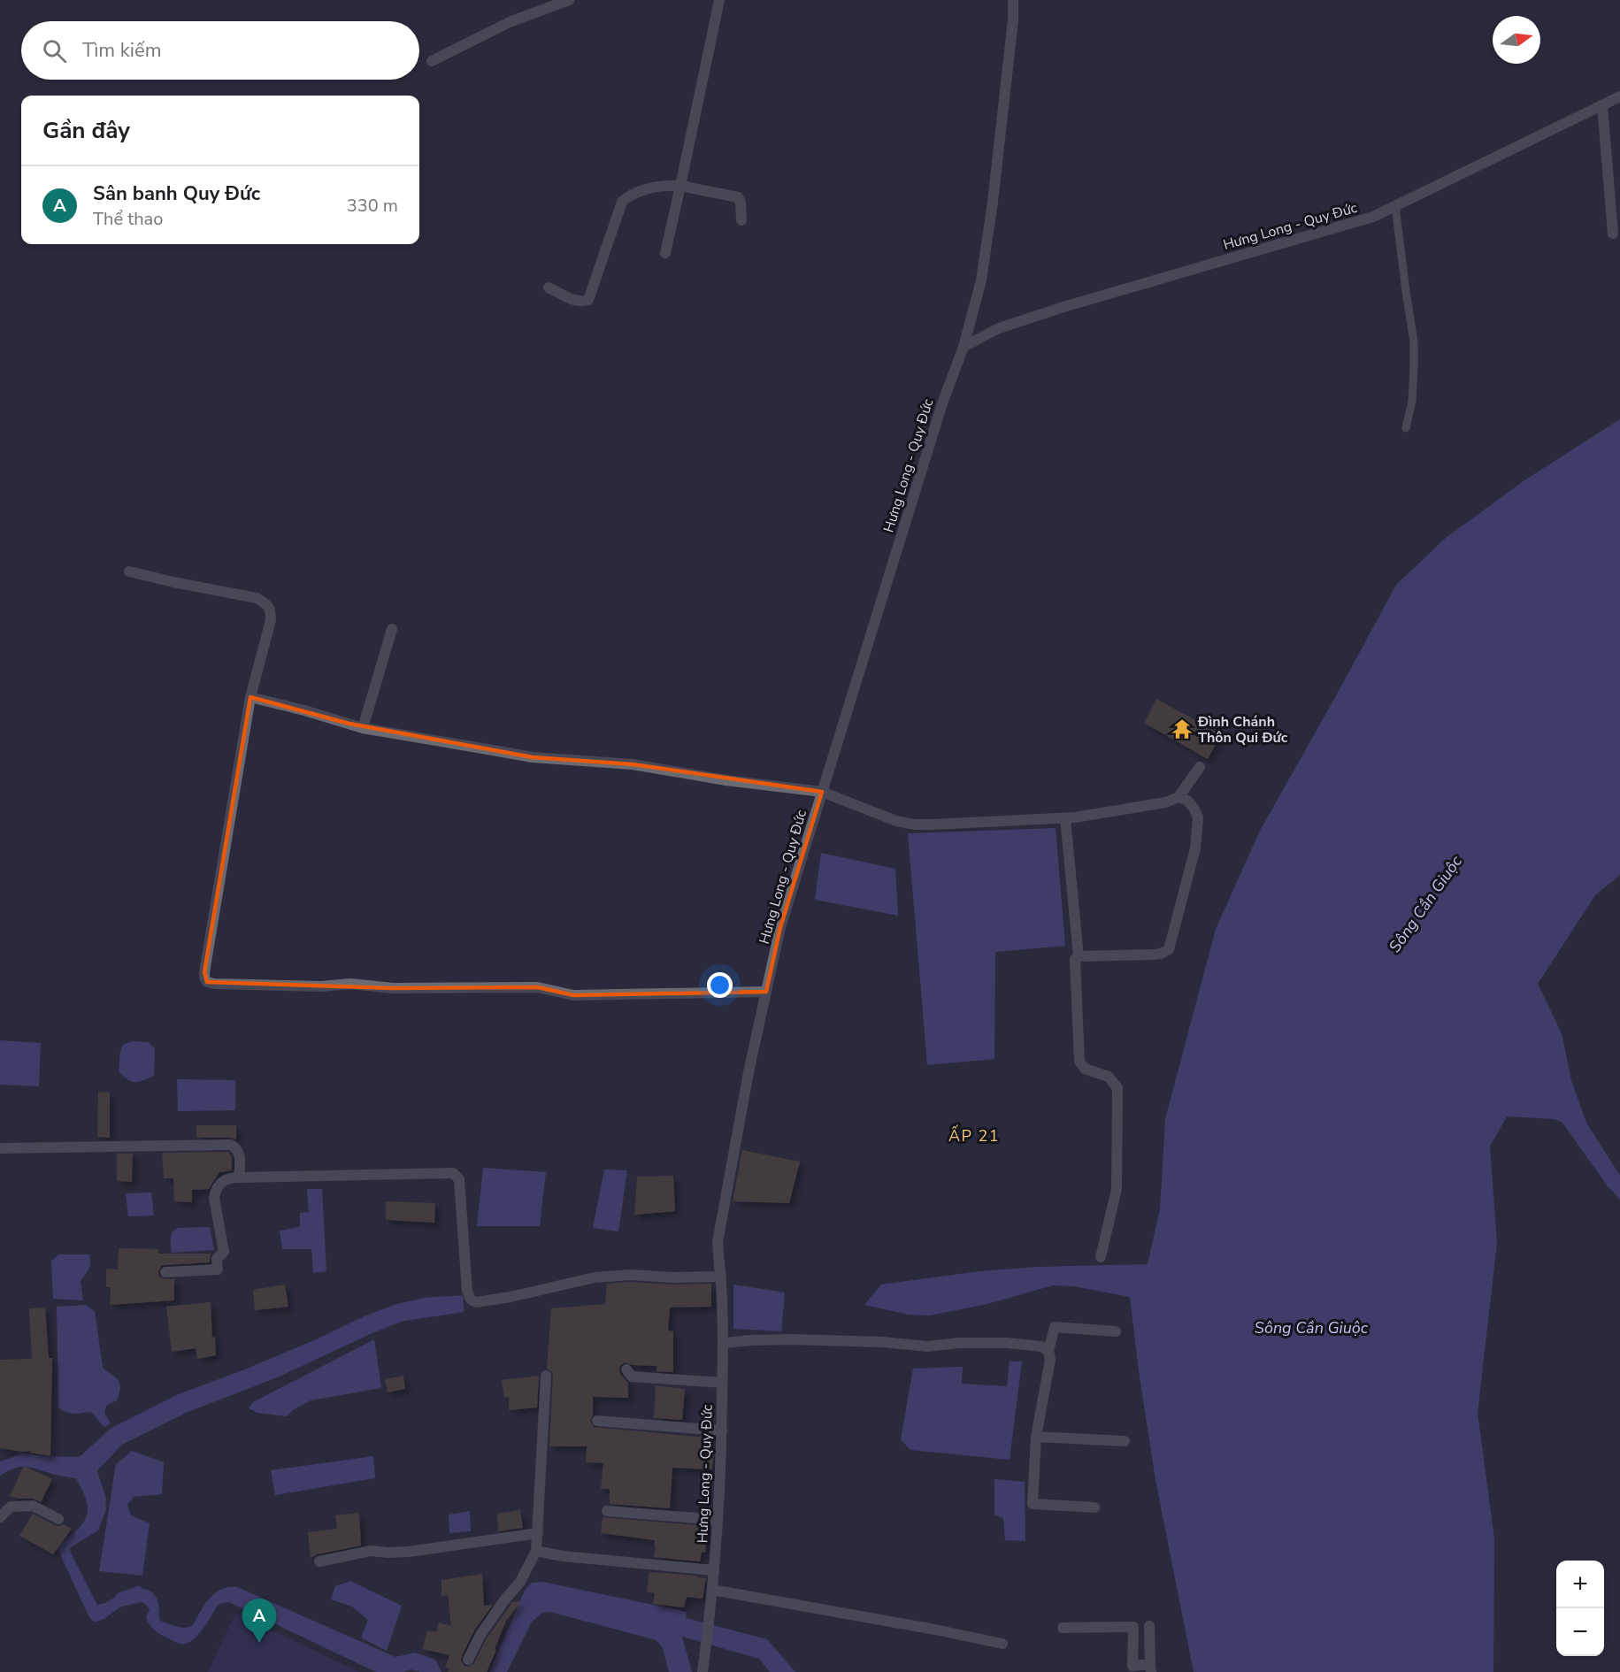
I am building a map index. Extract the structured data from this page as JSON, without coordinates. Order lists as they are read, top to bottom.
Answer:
{
  "streets": {
    "street": ["Hưng Long - Quy Đức"]
  },
  "districts": ["ẤP 21"],
  "water": ["Sông Cần Giuộc"],
  "places": {
    "temple": ["Đình Chánh Thôn Qui Đức"]
  },
  "north": "right",
  "page": {
    "search": "Tìm kiếm",
    "heading": "Gần đây",
    "list": [
      {
        "mark": "A",
        "name": "Sân banh Quy Đức",
        "note": "Thể thao",
        "value": "330 m"
      }
    ],
    "map_buttons": ["+", "−"],
    "pins": "A"
  }
}
